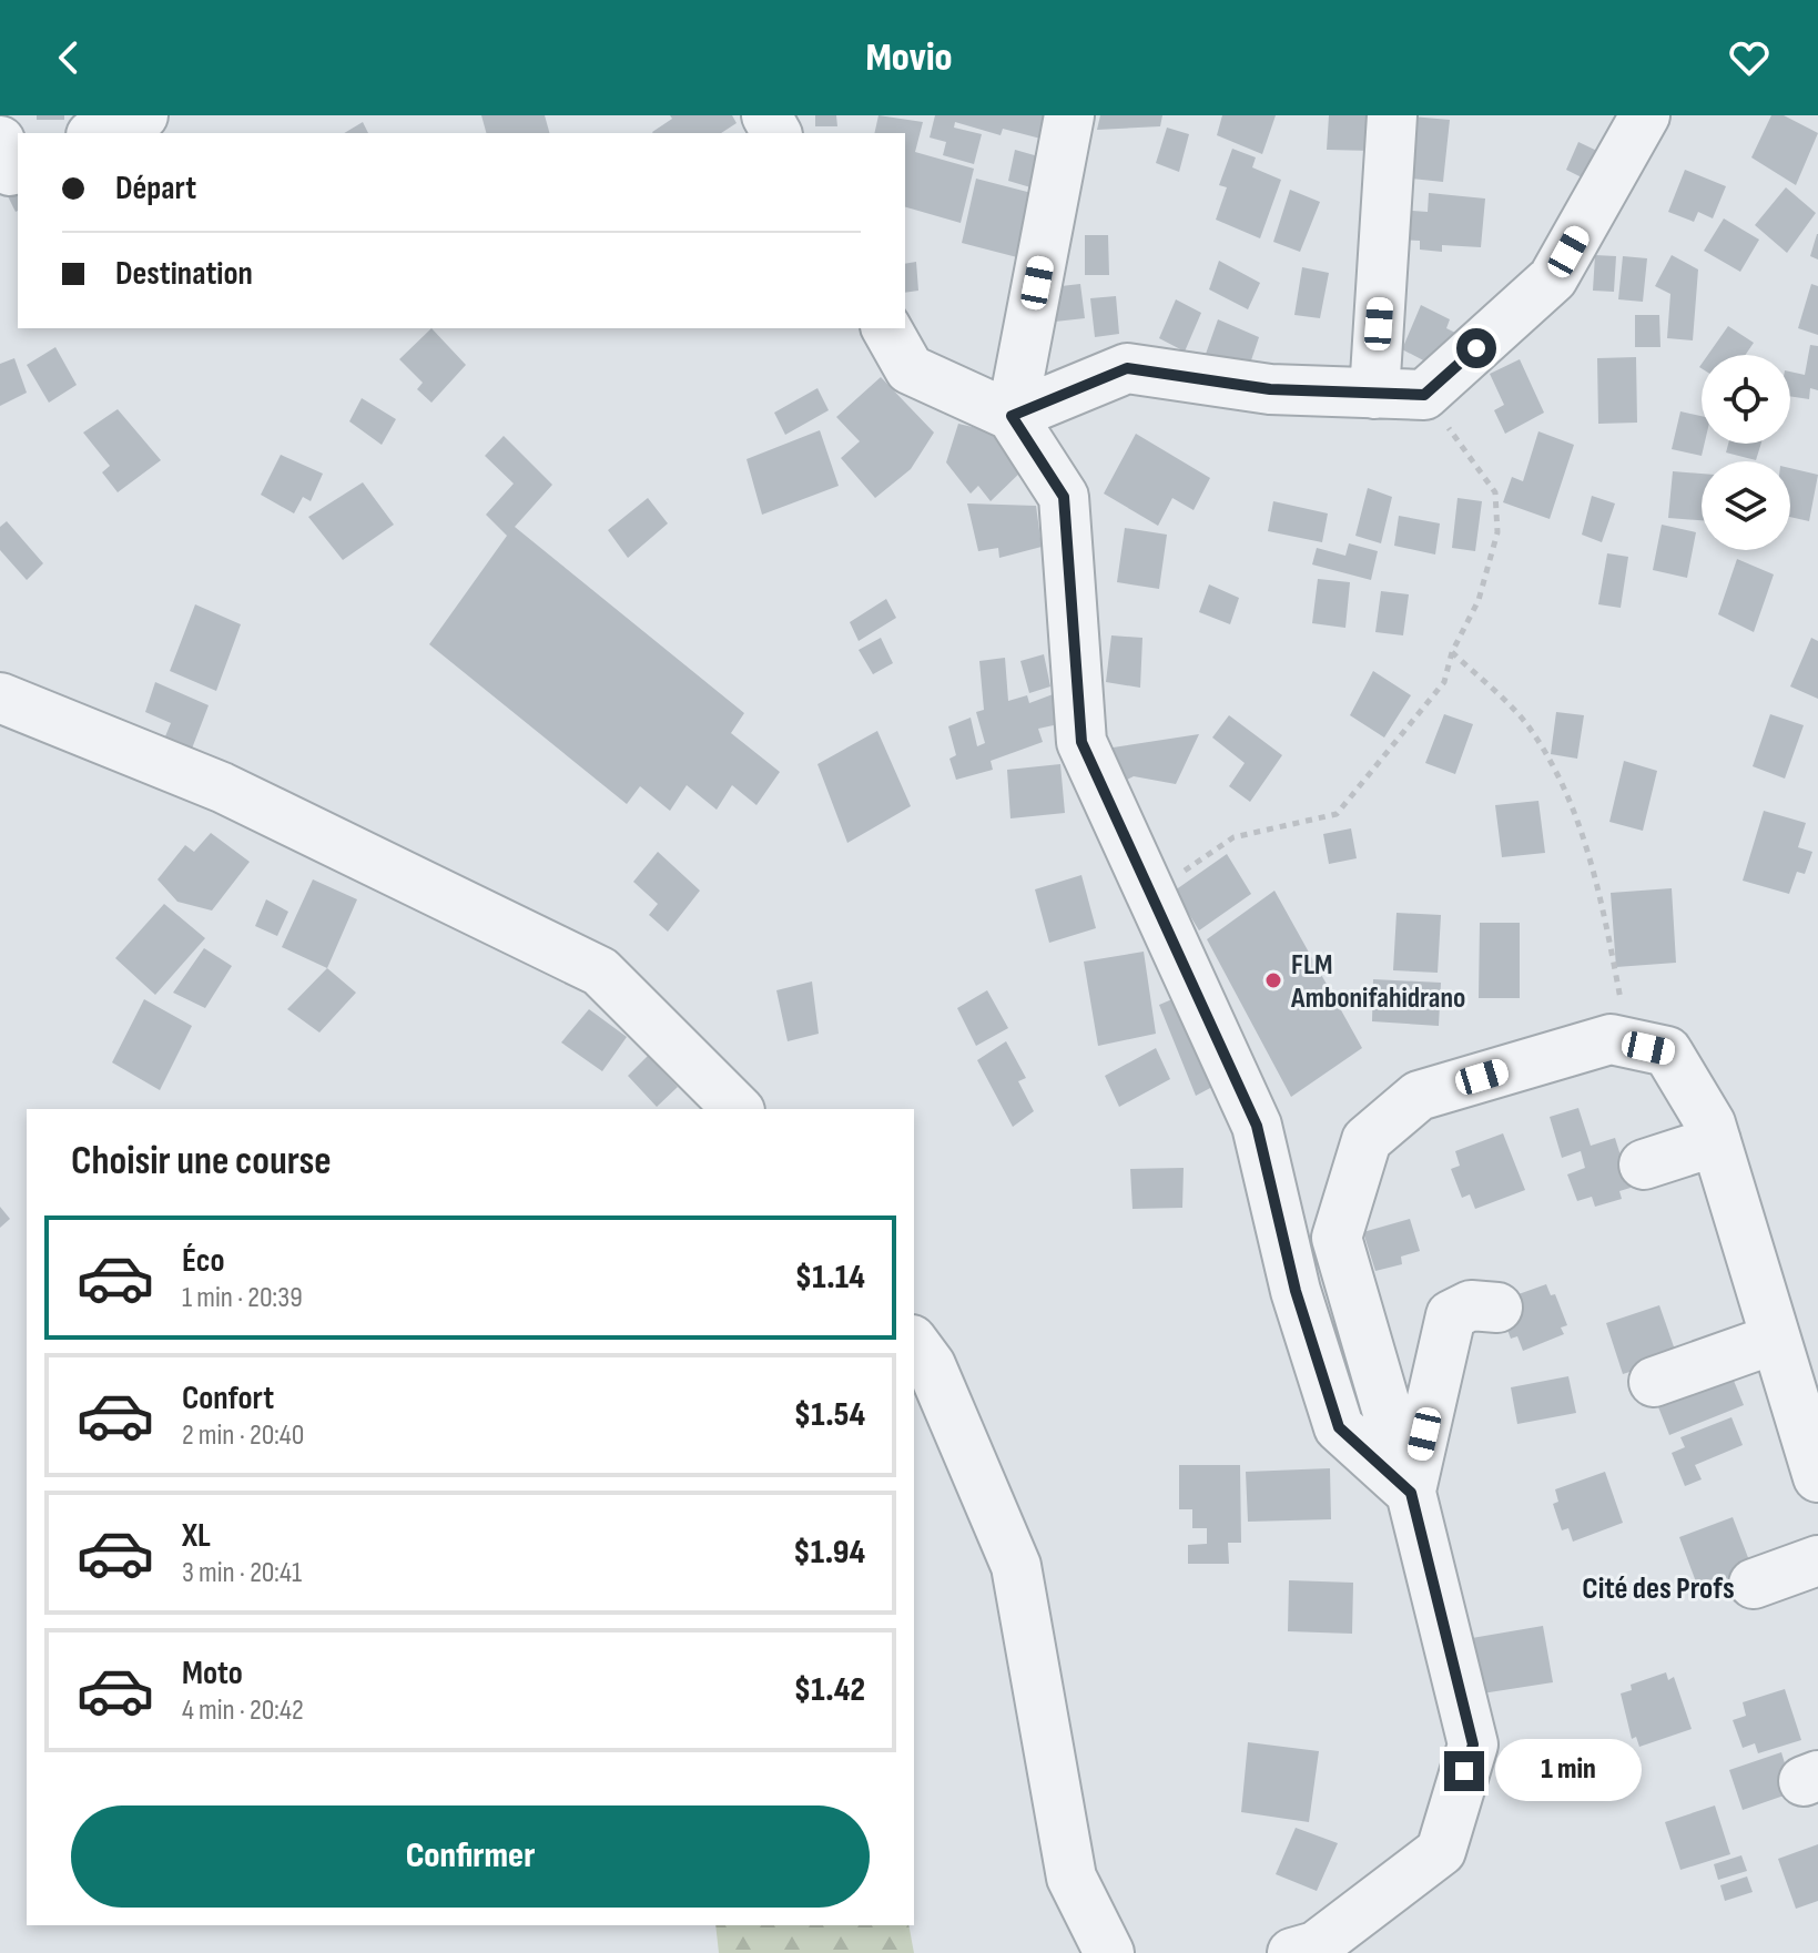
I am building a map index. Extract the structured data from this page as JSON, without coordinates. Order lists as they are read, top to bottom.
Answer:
{
  "districts": ["Cité des Profs"],
  "places": ["FLM Ambonifahidrano"],
  "page": {
    "header": "Movio",
    "banner": ["Départ", "Destination"],
    "heading": "Choisir une course",
    "list": [
      {
        "name": "Éco",
        "note": "1 min · 20:39",
        "value": "$1.14"
      },
      {
        "name": "Confort",
        "note": "2 min · 20:40",
        "value": "$1.54"
      },
      {
        "name": "XL",
        "note": "3 min · 20:41",
        "value": "$1.94"
      },
      {
        "name": "Moto",
        "note": "4 min · 20:42",
        "value": "$1.42"
      }
    ],
    "bubble": "1 min",
    "buttons": "Confirmer"
  }
}
